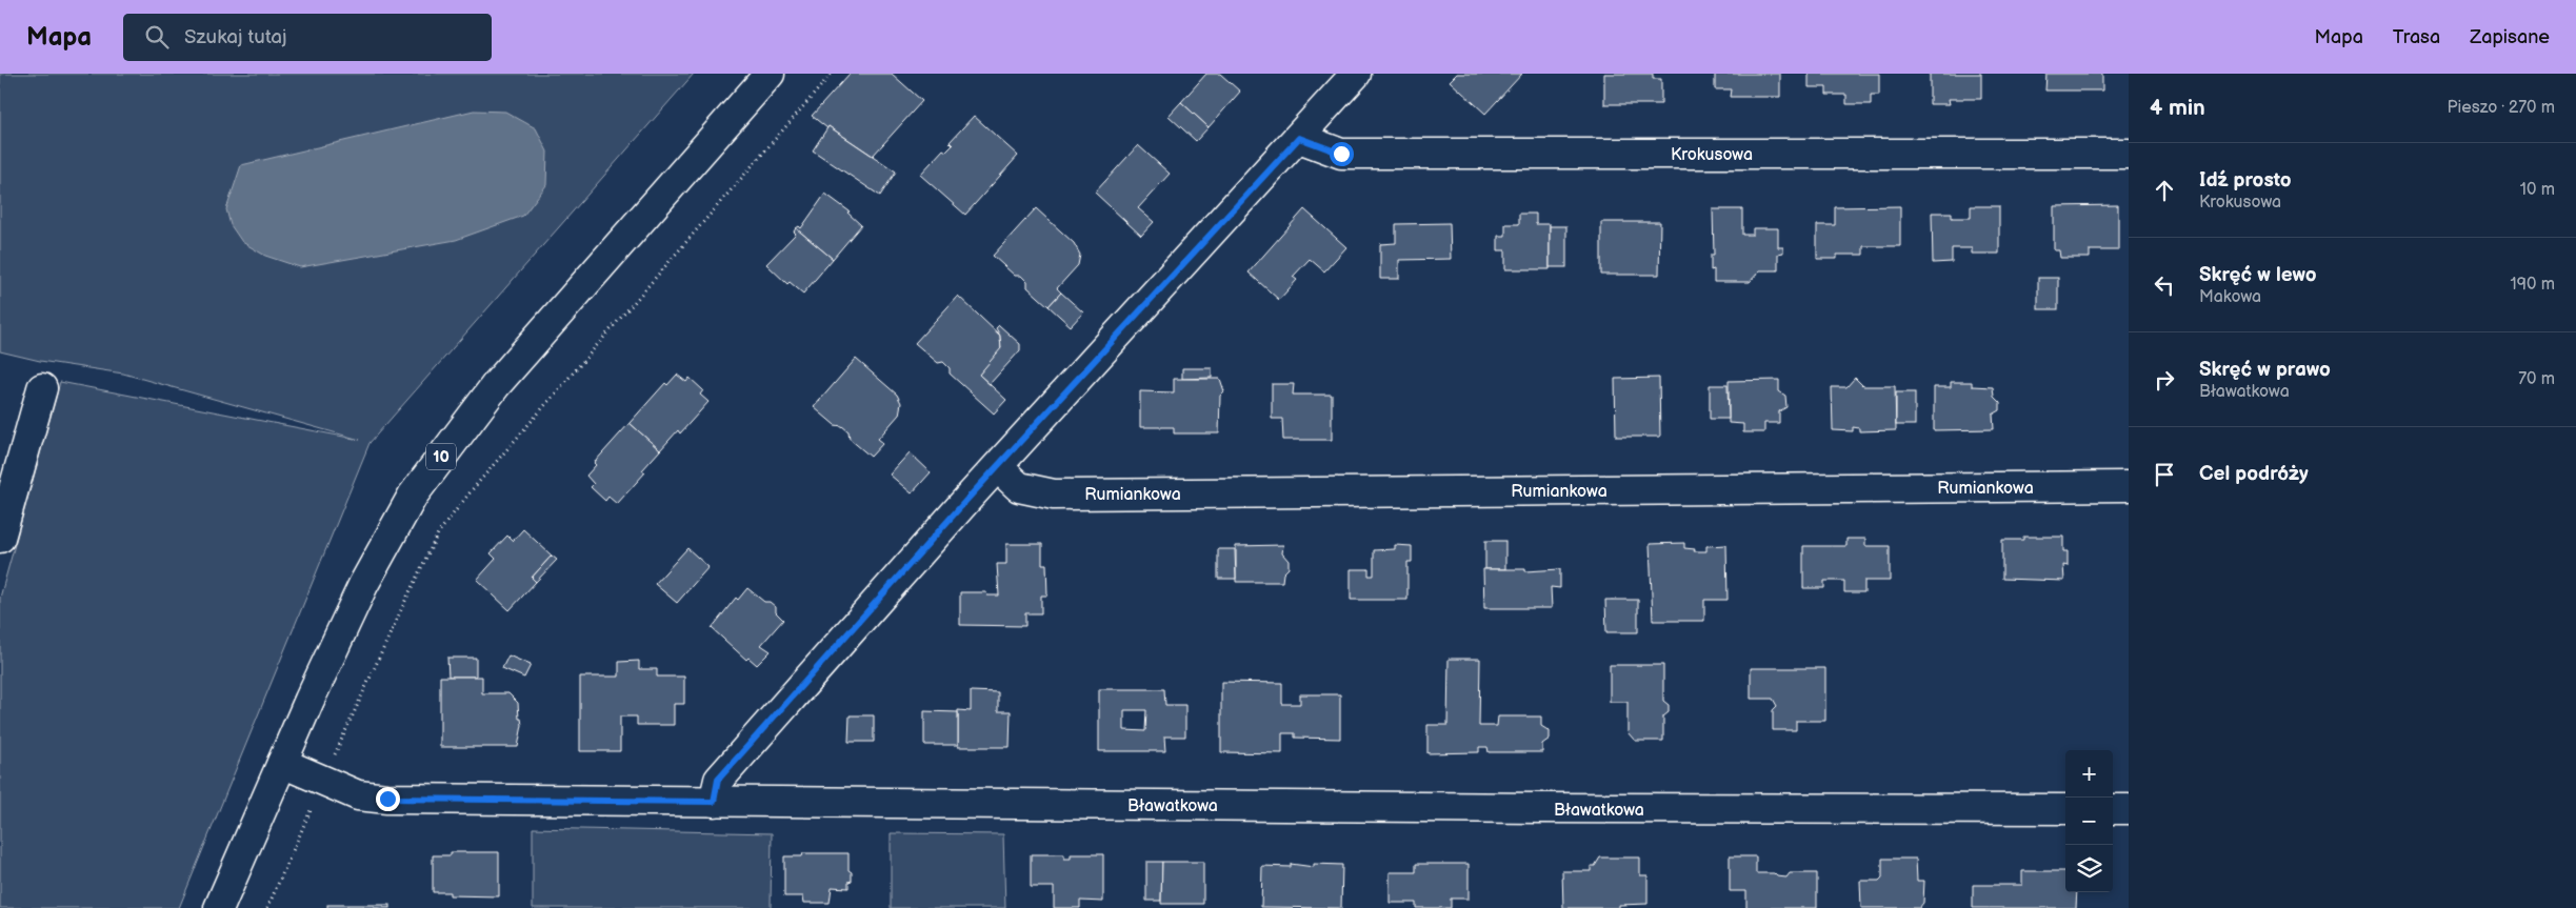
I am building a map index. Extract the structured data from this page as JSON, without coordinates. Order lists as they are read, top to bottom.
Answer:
{
  "streets": {
    "street": [
      "Krokusowa",
      "10",
      "Rumiankowa",
      "Bławatkowa"
    ]
  },
  "crossings": [
    ["10", "Bławatkowa"]
  ],
  "page": {
    "header": "Mapa",
    "search": "Szukaj tutaj",
    "nav": ["Mapa", "Trasa", "Zapisane"],
    "heading": ["4 min", "Pieszo · 270 m"],
    "list": [
      ["Idź prosto", "Krokusowa", "10 m"],
      ["Skręć w lewo", "Makowa", "190 m"],
      ["Skręć w prawo", "Bławatkowa", "70 m"],
      "Cel podróży"
    ],
    "map_buttons": ["+", "−"]
  }
}
